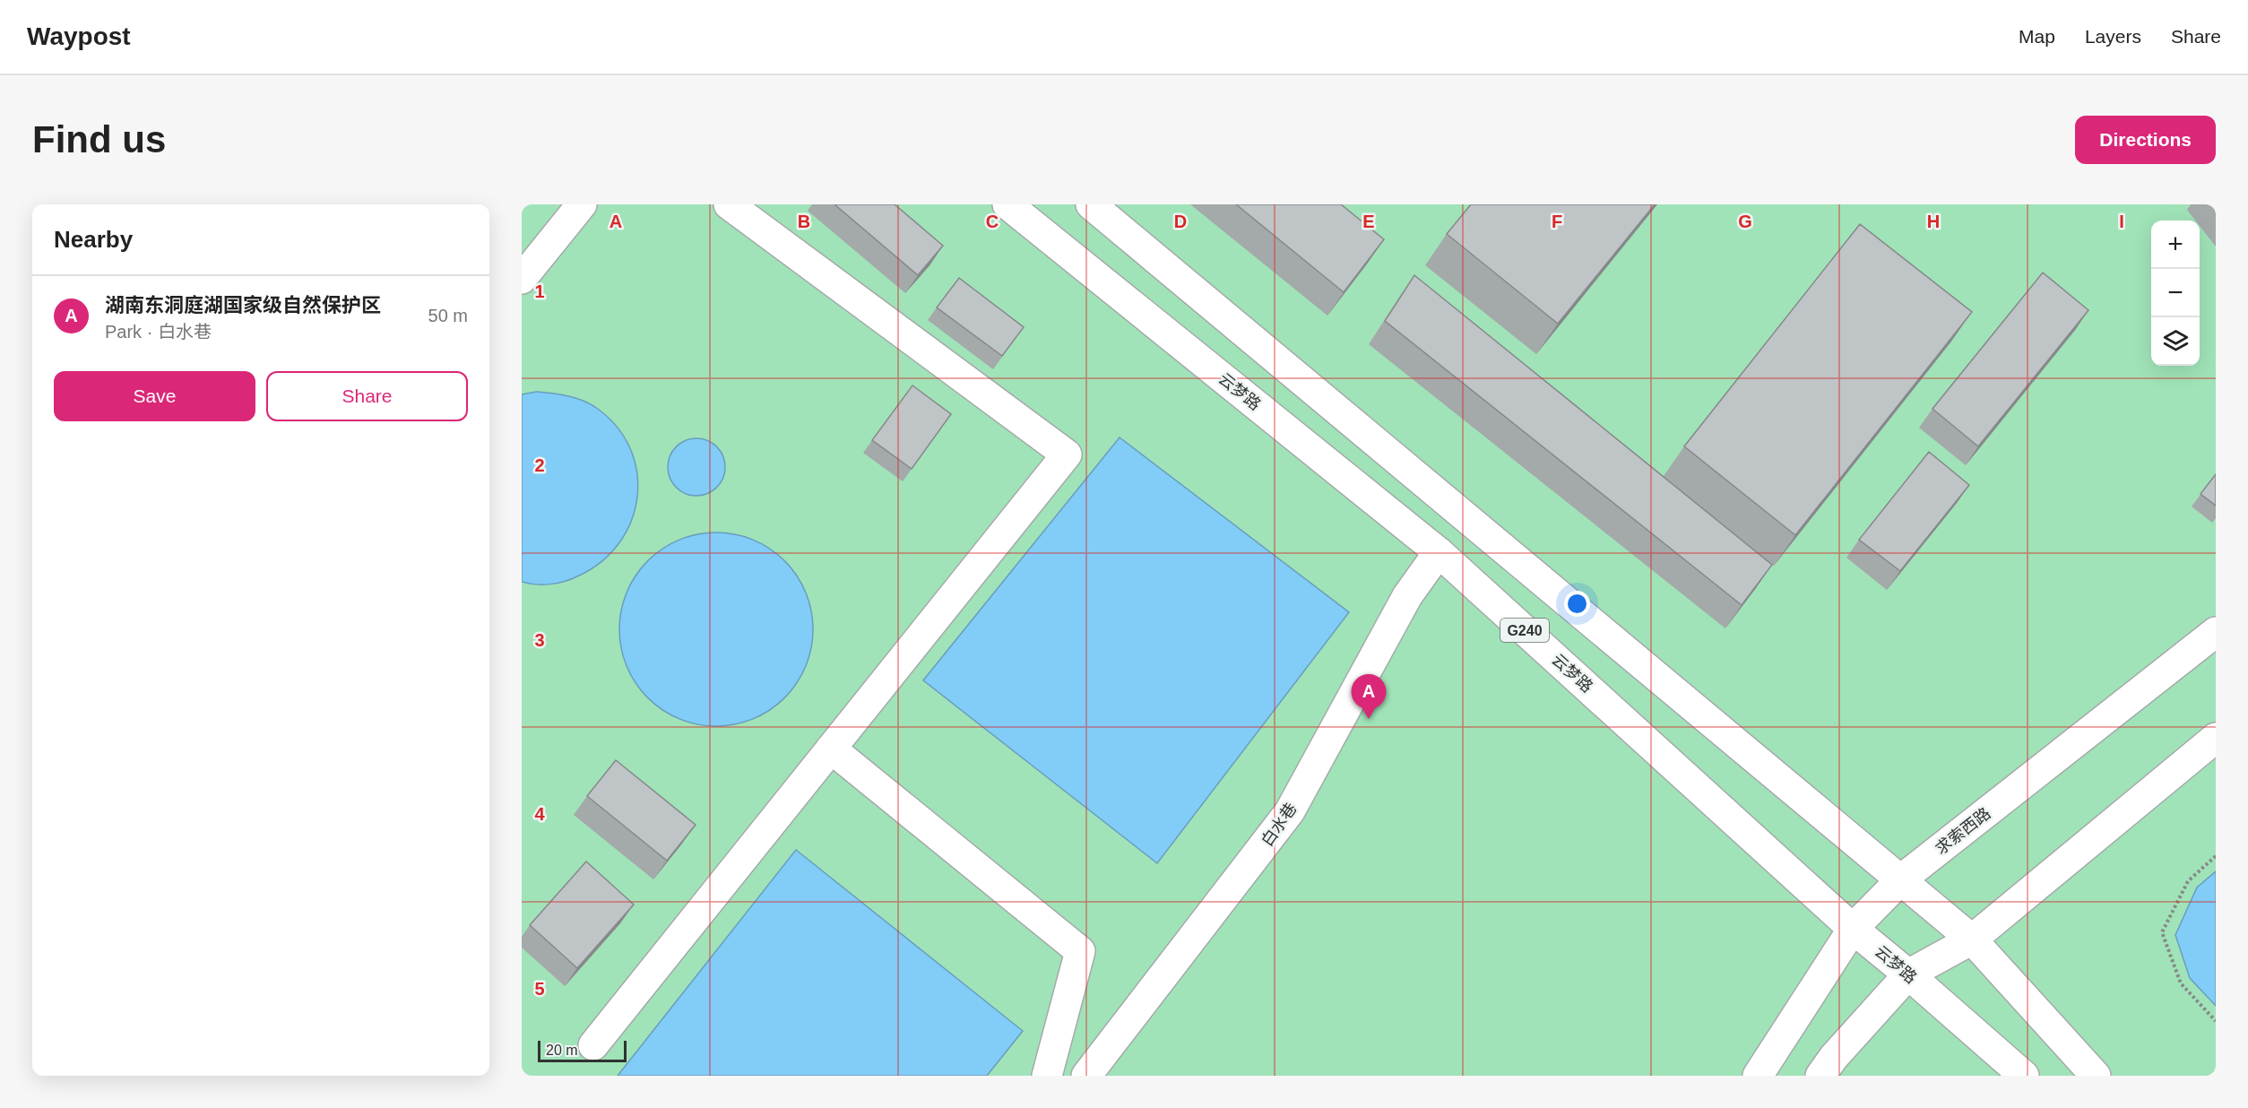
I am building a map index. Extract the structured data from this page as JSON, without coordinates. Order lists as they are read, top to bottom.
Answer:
{
  "streets": {
    "main road": [
      "云梦路",
      "G240",
      "白水巷",
      "求索西路"
    ]
  },
  "crossings": [
    ["云梦路", "白水巷"],
    ["云梦路", "求索西路"]
  ],
  "scale_bar": "20 m",
  "page": {
    "header": "Waypost",
    "nav": ["Map", "Layers", "Share"],
    "buttons": [
      "Directions",
      ["Save", "Share"]
    ],
    "title": "Find us",
    "heading": "Nearby",
    "map_buttons": ["+", "−"],
    "list": [
      {
        "mark": "A",
        "name": "湖南东洞庭湖国家级自然保护区",
        "note": "Park · 白水巷",
        "value": "50 m"
      }
    ],
    "pins": "A",
    "scale": "20 m"
  },
  "grid": {
    "columns": [
      "A",
      "B",
      "C",
      "D",
      "E",
      "F",
      "G",
      "H",
      "I"
    ],
    "rows": [
      "1",
      "2",
      "3",
      "4",
      "5"
    ]
  }
}
